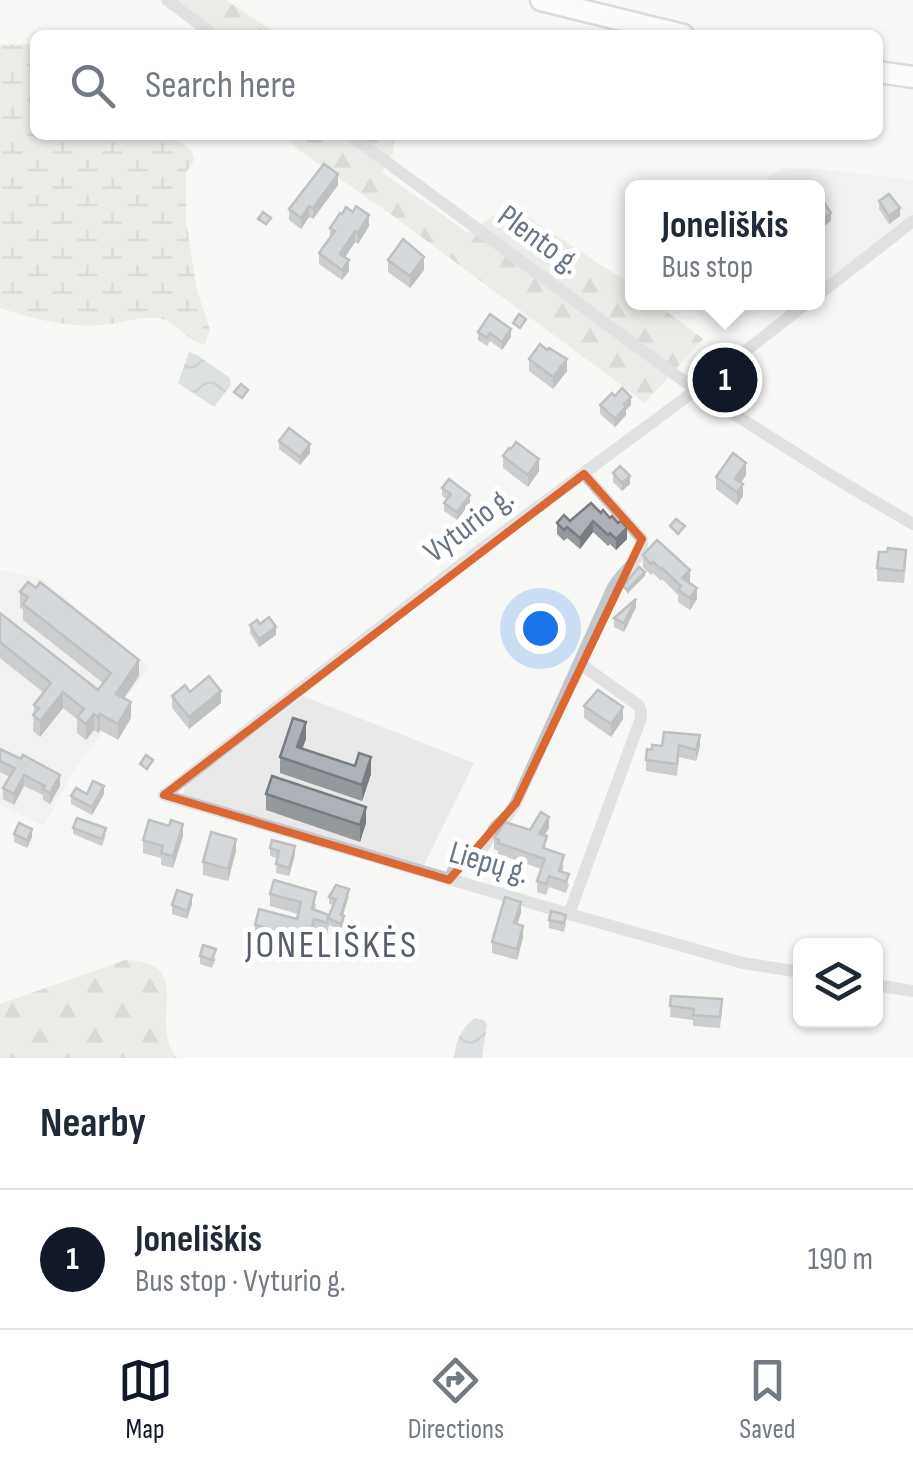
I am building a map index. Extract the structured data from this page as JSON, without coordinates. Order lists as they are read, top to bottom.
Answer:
{
  "streets": {
    "street": ["Plento g.", "Vyturio g.", "Liepų g."]
  },
  "crossings": [
    ["Plento g.", "Vyturio g."],
    ["Vyturio g.", "Liepų g."]
  ],
  "districts": ["JONELIŠKĖS"],
  "page": {
    "search": "Search here",
    "popup": ["Joneliškis", "Bus stop"],
    "pins": "1",
    "heading": "Nearby",
    "list": [
      {
        "mark": "1",
        "name": "Joneliškis",
        "note": "Bus stop · Vyturio g.",
        "value": "190 m"
      }
    ],
    "nav": ["Map", "Directions", "Saved"]
  }
}
